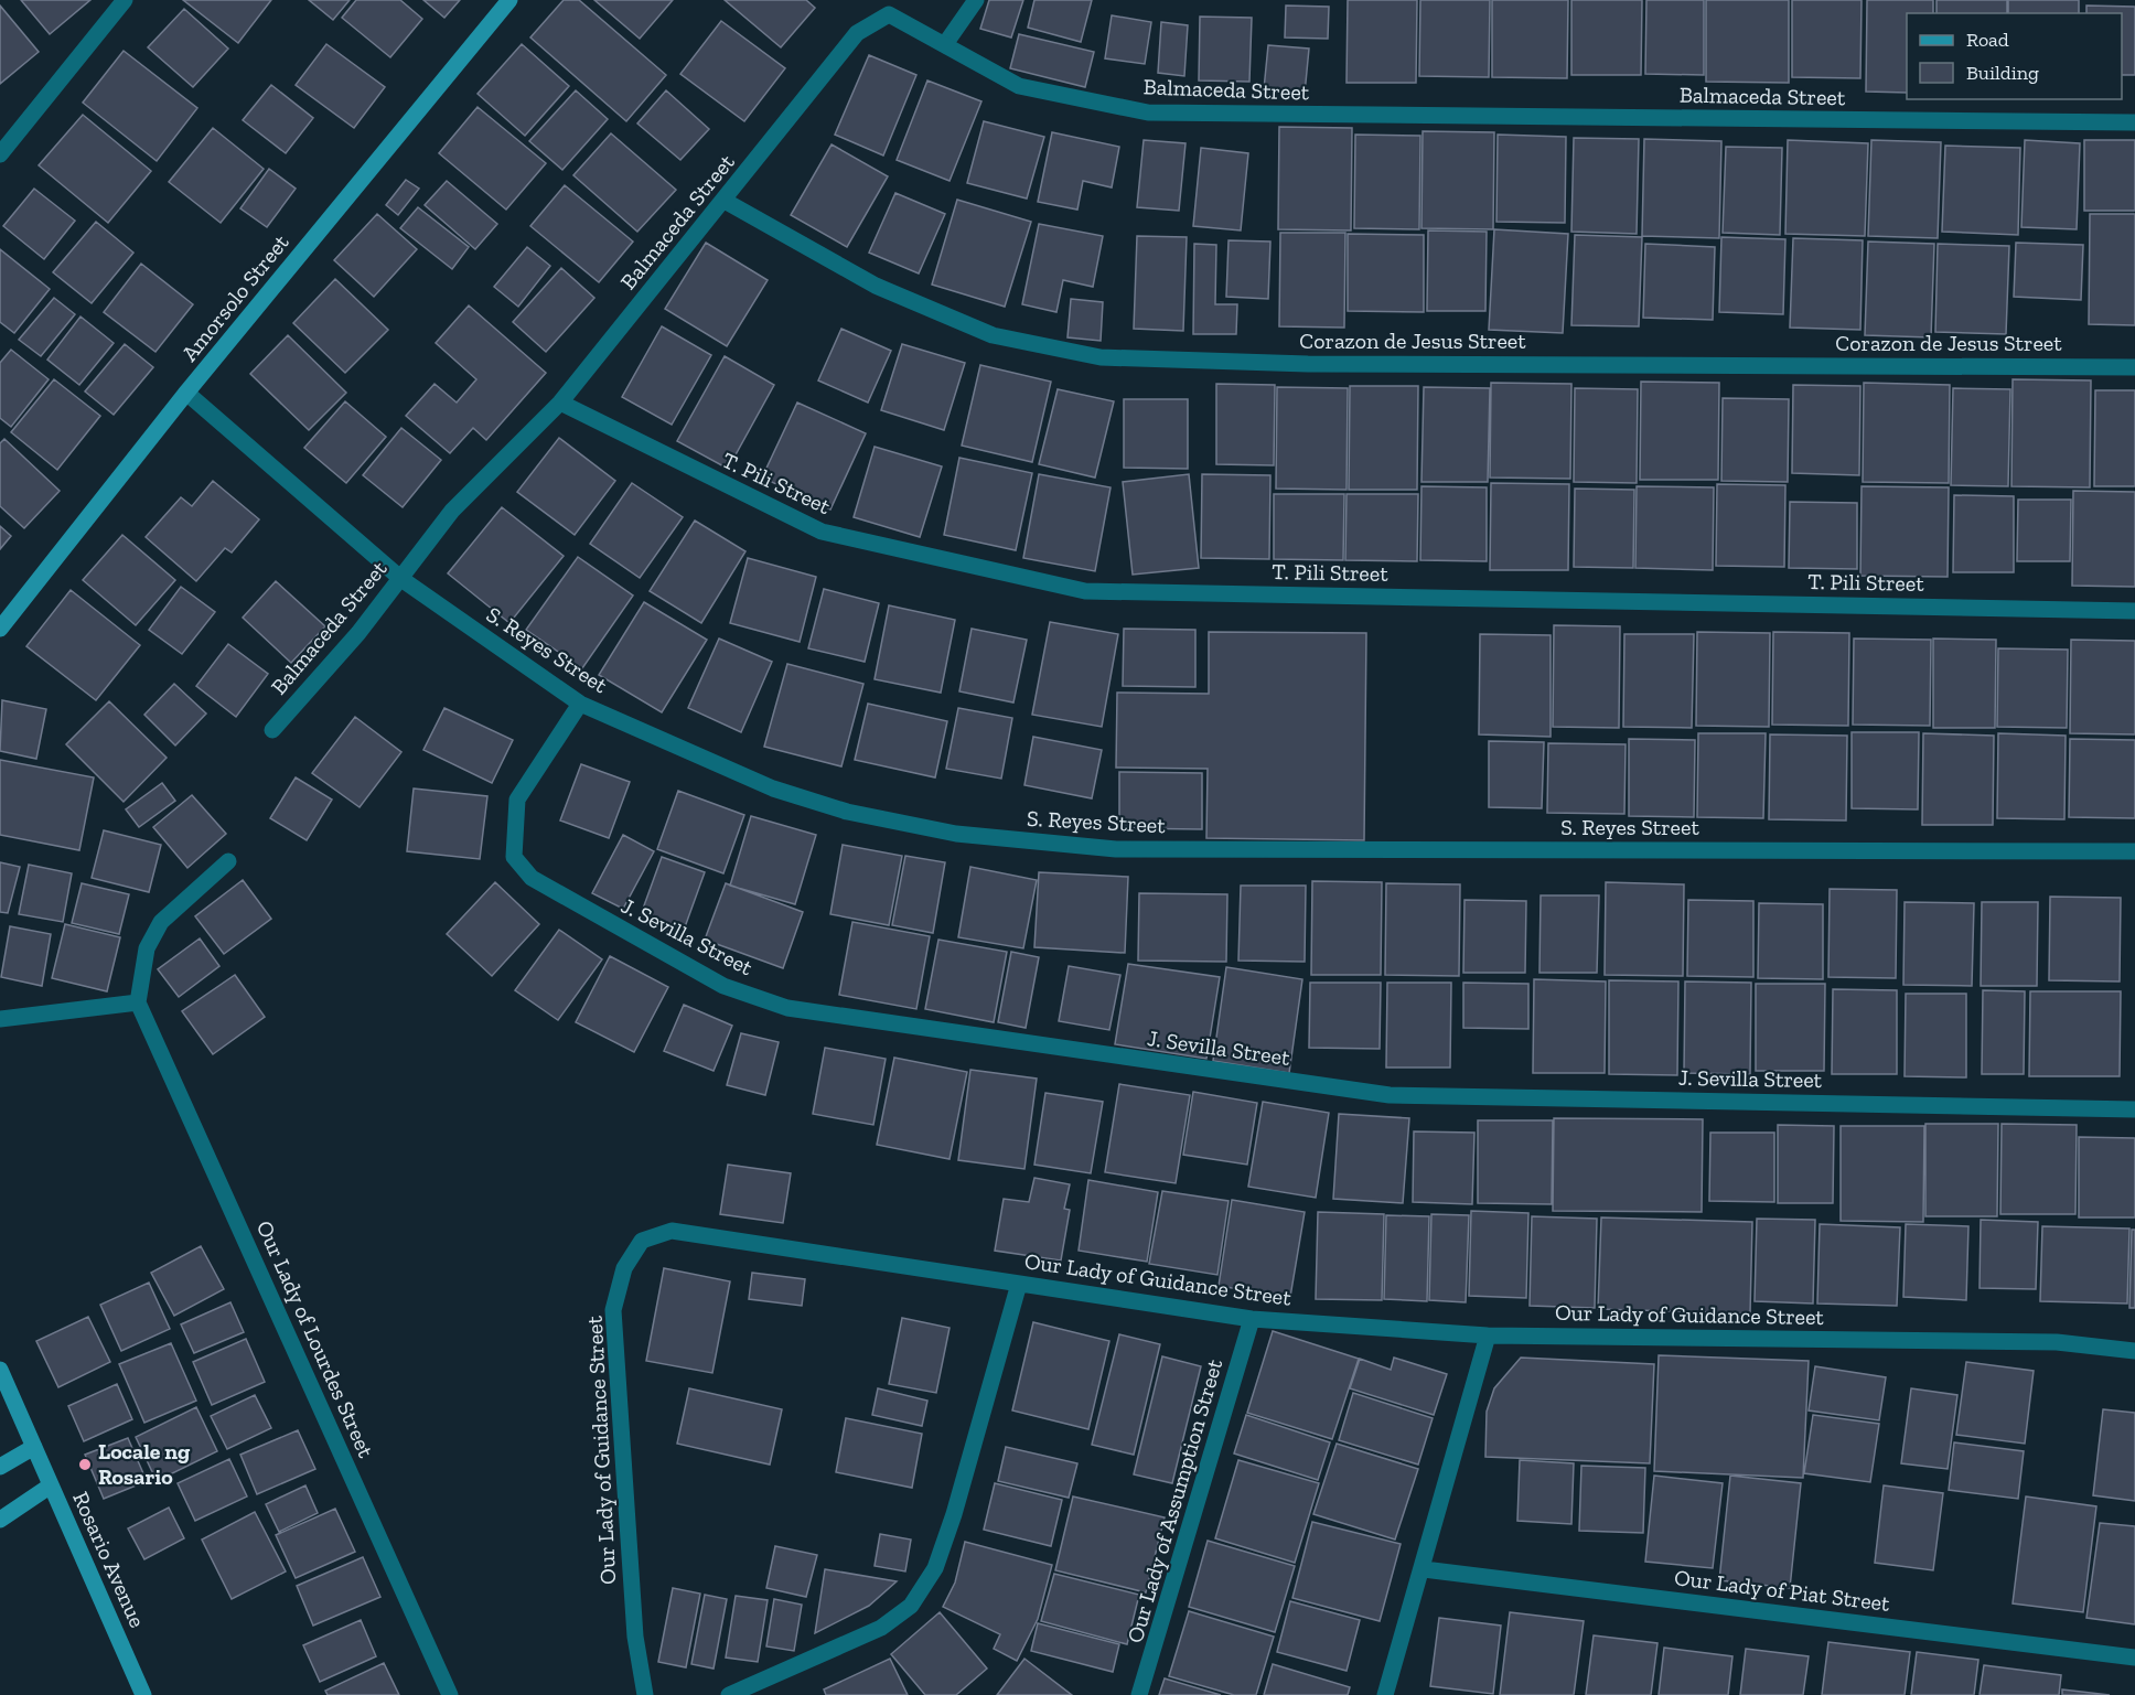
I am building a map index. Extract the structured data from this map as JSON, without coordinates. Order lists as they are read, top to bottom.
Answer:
{
  "streets": {
    "main road": ["Amorsolo Street", "Rosario Avenue"],
    "street": [
      "Balmaceda Street",
      "Corazon de Jesus Street",
      "T. Pili Street",
      "S. Reyes Street",
      "J. Sevilla Street",
      "Our Lady of Guidance Street",
      "Our Lady of Lourdes Street",
      "Our Lady of Assumption Street",
      "Our Lady of Piat Street"
    ]
  },
  "crossings": [
    ["Balmaceda Street", "Corazon de Jesus Street"],
    ["Balmaceda Street", "T. Pili Street"],
    ["Balmaceda Street", "S. Reyes Street"],
    ["Amorsolo Street", "S. Reyes Street"],
    ["S. Reyes Street", "J. Sevilla Street"],
    ["Our Lady of Guidance Street", "Our Lady of Assumption Street"]
  ],
  "places": ["Locale ng Rosario"],
  "legend": ["Road", "Building"]
}
